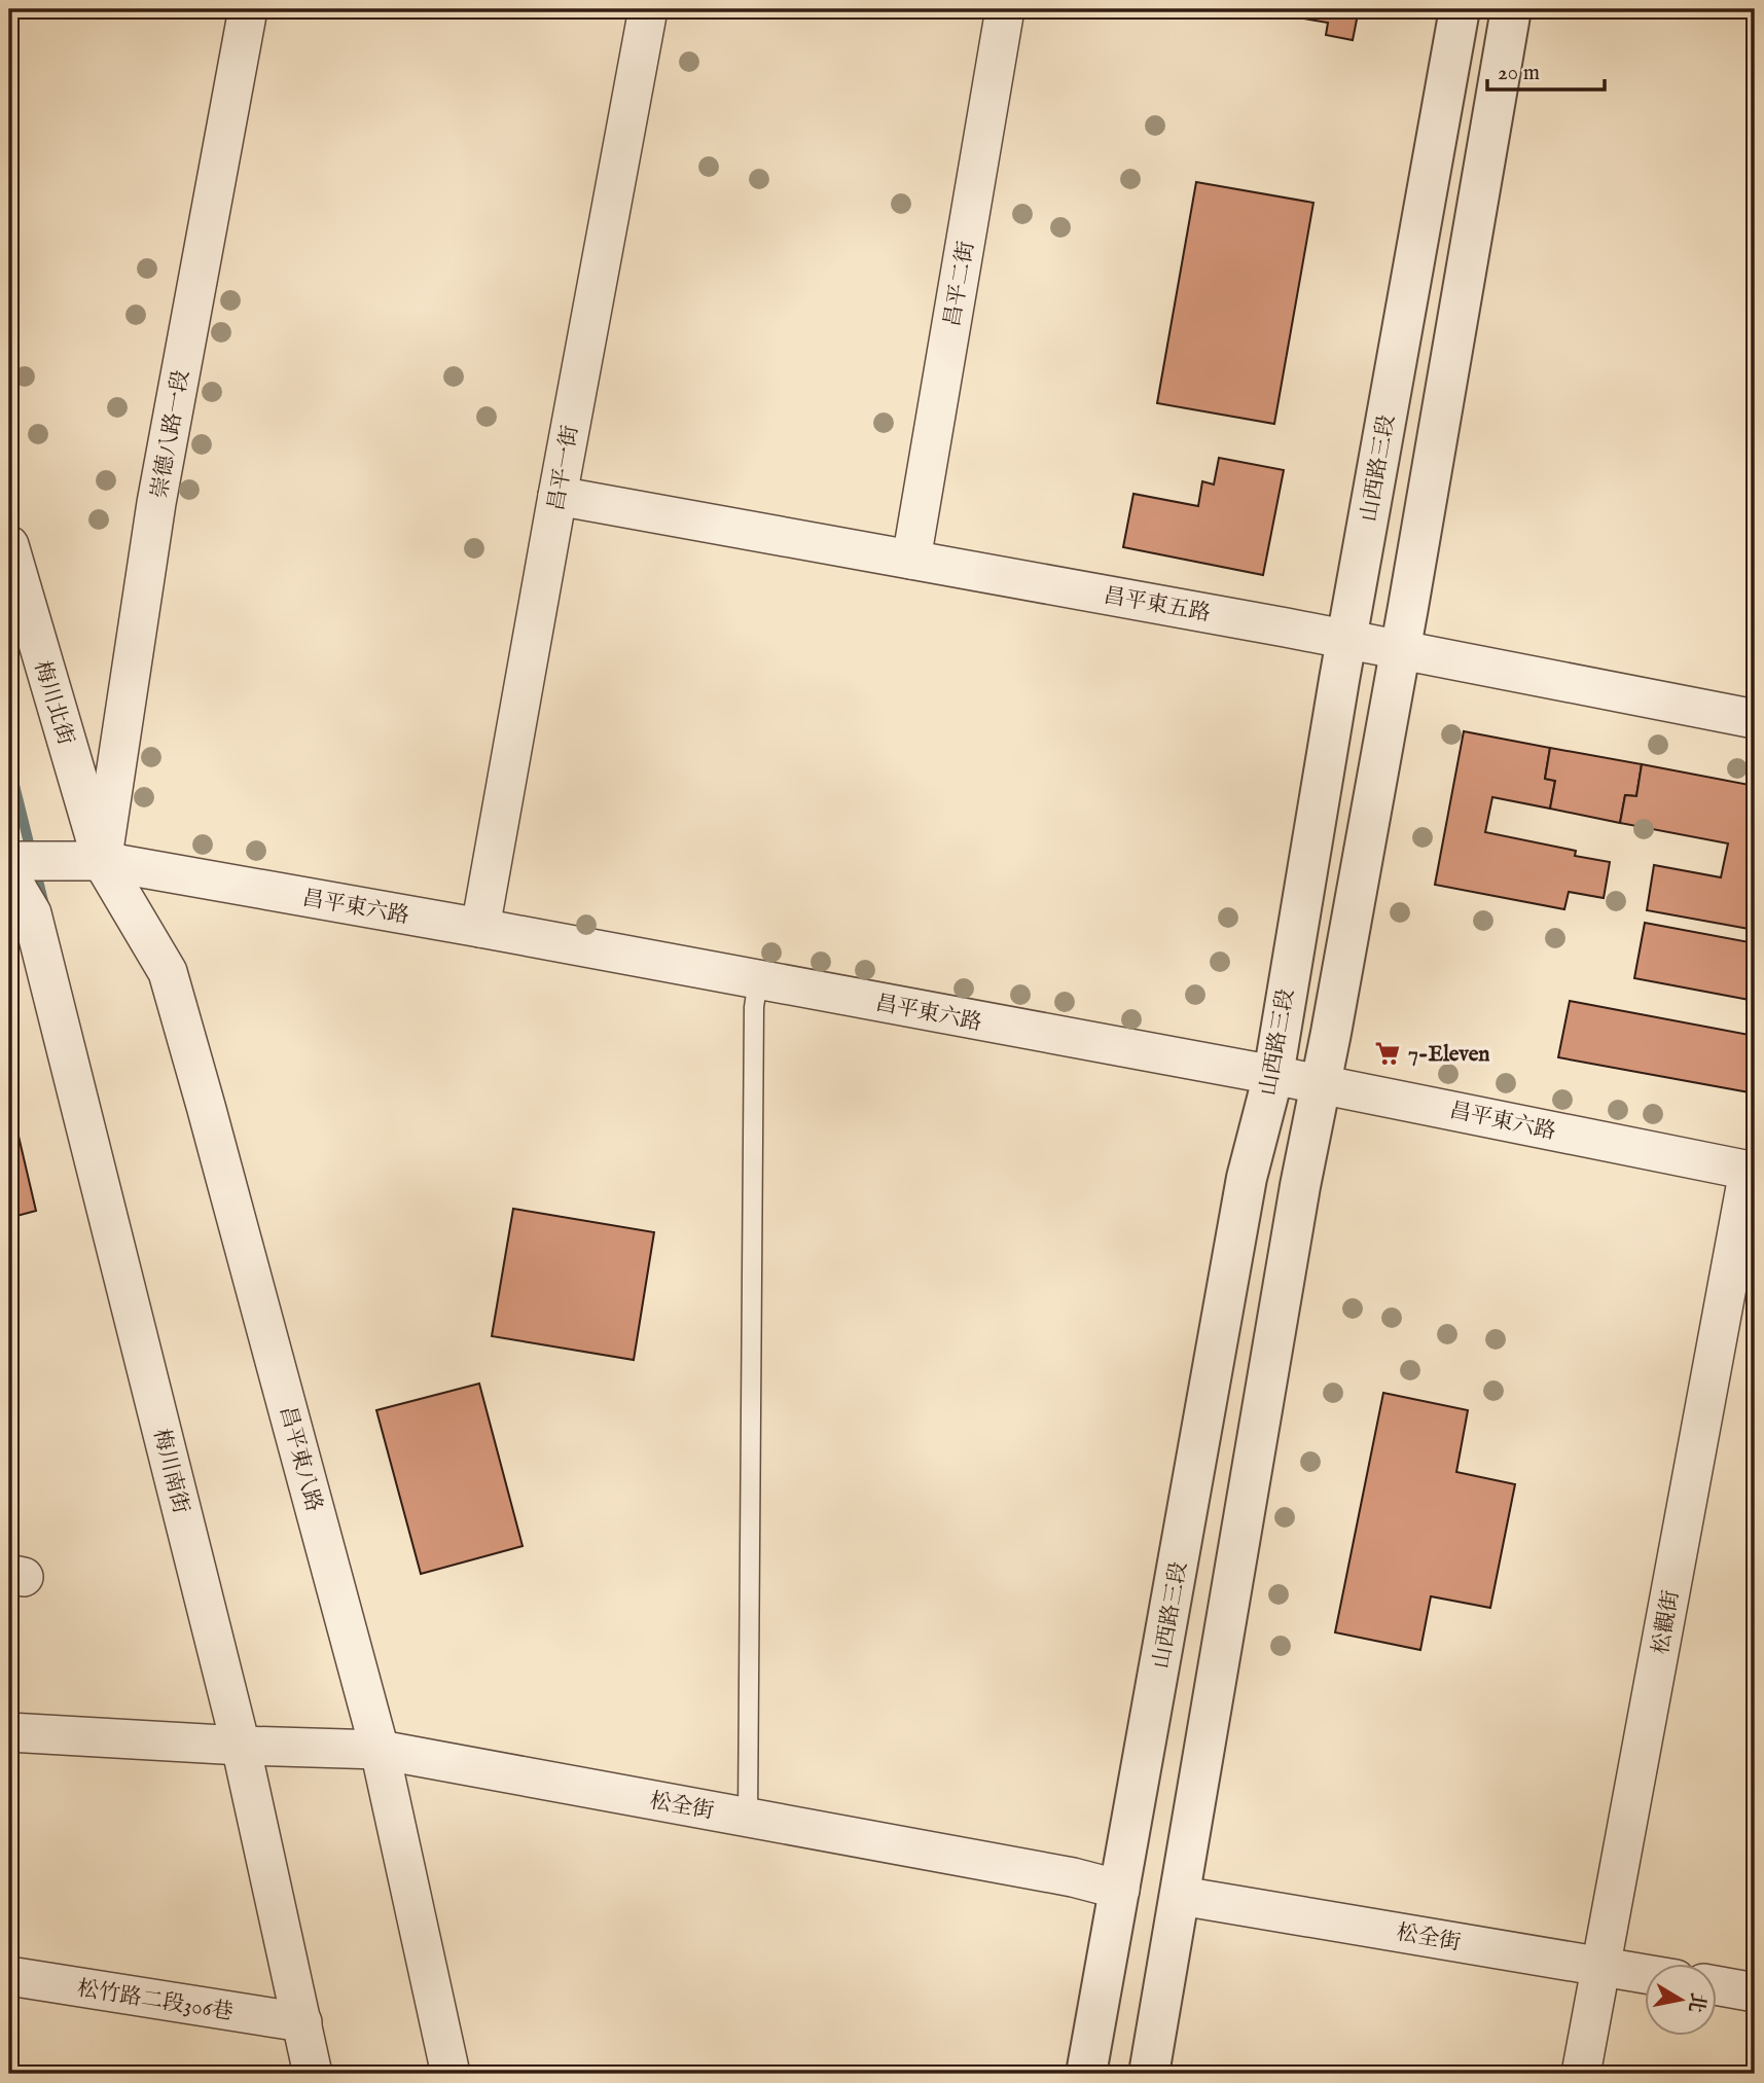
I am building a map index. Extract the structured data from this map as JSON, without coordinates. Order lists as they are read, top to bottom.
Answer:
{
  "streets": {
    "street": [
      "昌平二街",
      "崇德八路一段",
      "昌平一街",
      "山西路三段",
      "昌平東五路",
      "梅川北街",
      "昌平東六路",
      "昌平東八路",
      "梅川南街",
      "松觀街",
      "松全街",
      "松竹路二段306巷"
    ]
  },
  "crossings": [
    ["昌平二街", "昌平東五路"],
    ["崇德八路一段", "梅川北街"],
    ["崇德八路一段", "昌平東六路"],
    ["崇德八路一段", "昌平東八路"],
    ["昌平一街", "昌平東五路"],
    ["昌平一街", "昌平東六路"],
    ["山西路三段", "昌平東五路"],
    ["山西路三段", "昌平東六路"],
    ["山西路三段", "松全街"],
    ["梅川北街", "昌平東六路"],
    ["梅川北街", "昌平東八路"],
    ["昌平東六路", "昌平東八路"],
    ["昌平東六路", "松觀街"],
    ["昌平東八路", "松全街"],
    ["梅川南街", "松全街"],
    ["梅川南街", "松竹路二段306巷"],
    ["松觀街", "松全街"]
  ],
  "places": {
    "supermarket": ["7-Eleven"]
  },
  "scale_bar": "20 m",
  "north": "right"
}
